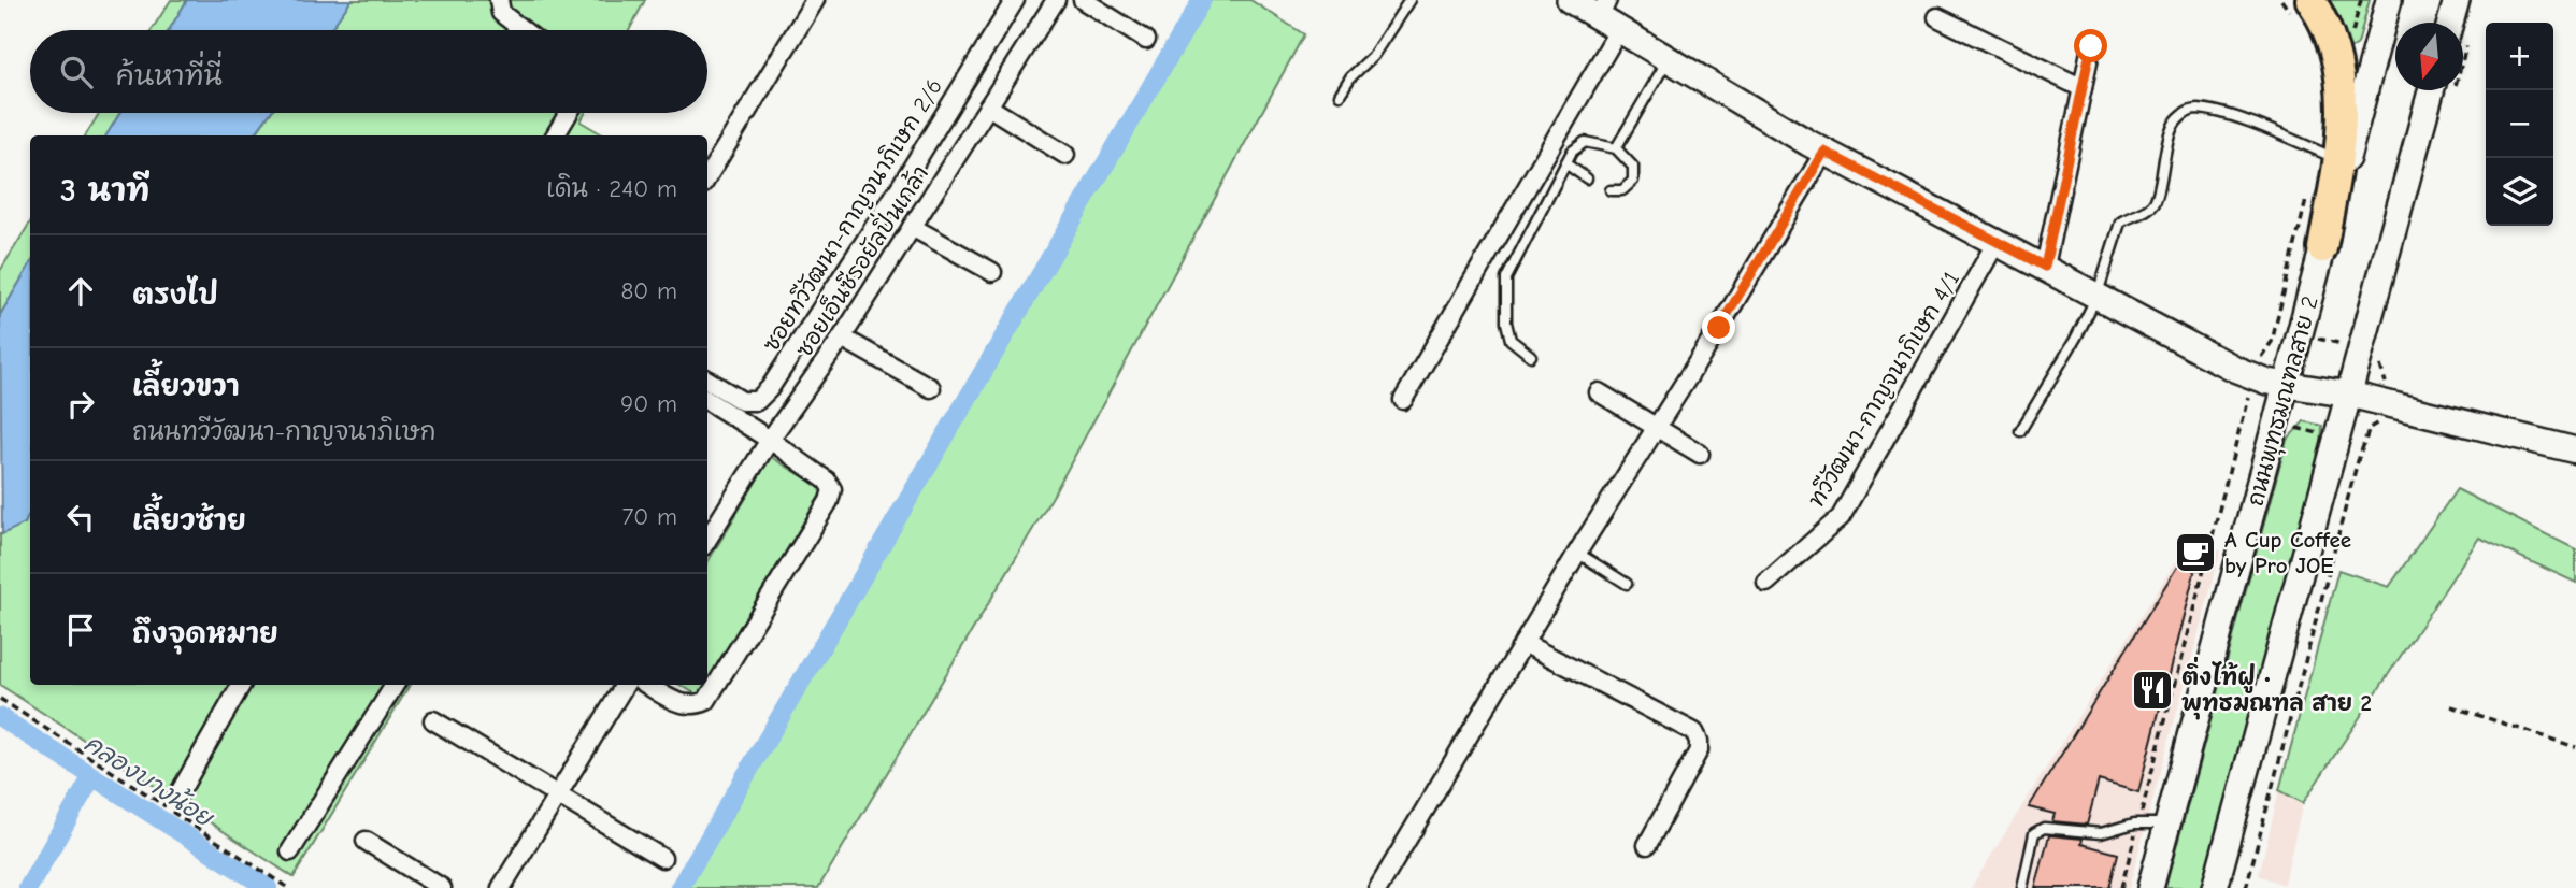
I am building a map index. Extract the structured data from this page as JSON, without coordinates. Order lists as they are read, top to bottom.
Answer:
{
  "streets": {
    "main road": ["ถนนพุทธมณฑลสาย 2"],
    "street": ["ซอยทวีวัฒนา-กาญจนาภิเษก 2/6", "ซอยเอ็นซีรอยัลปิ่นเกล้า", "ทวีวัฒนา-กาญจนาภิเษก 4/1"]
  },
  "water": ["คลองบางน้อย"],
  "places": {
    "cafe": ["A Cup Coffee by Pro JOE"],
    "restaurant": ["ติ่งไท้ฝู • พุทธมณฑล สาย 2"]
  },
  "north": "bottom",
  "page": {
    "map_buttons": ["+", "−"],
    "search": "ค้นหาที่นี่",
    "heading": ["3 นาที", "เดิน · 240 m"],
    "list": [
      ["ตรงไป", "80 m"],
      ["เลี้ยวขวา", "ถนนทวีวัฒนา-กาญจนาภิเษก", "90 m"],
      ["เลี้ยวซ้าย", "70 m"],
      "ถึงจุดหมาย"
    ]
  }
}
